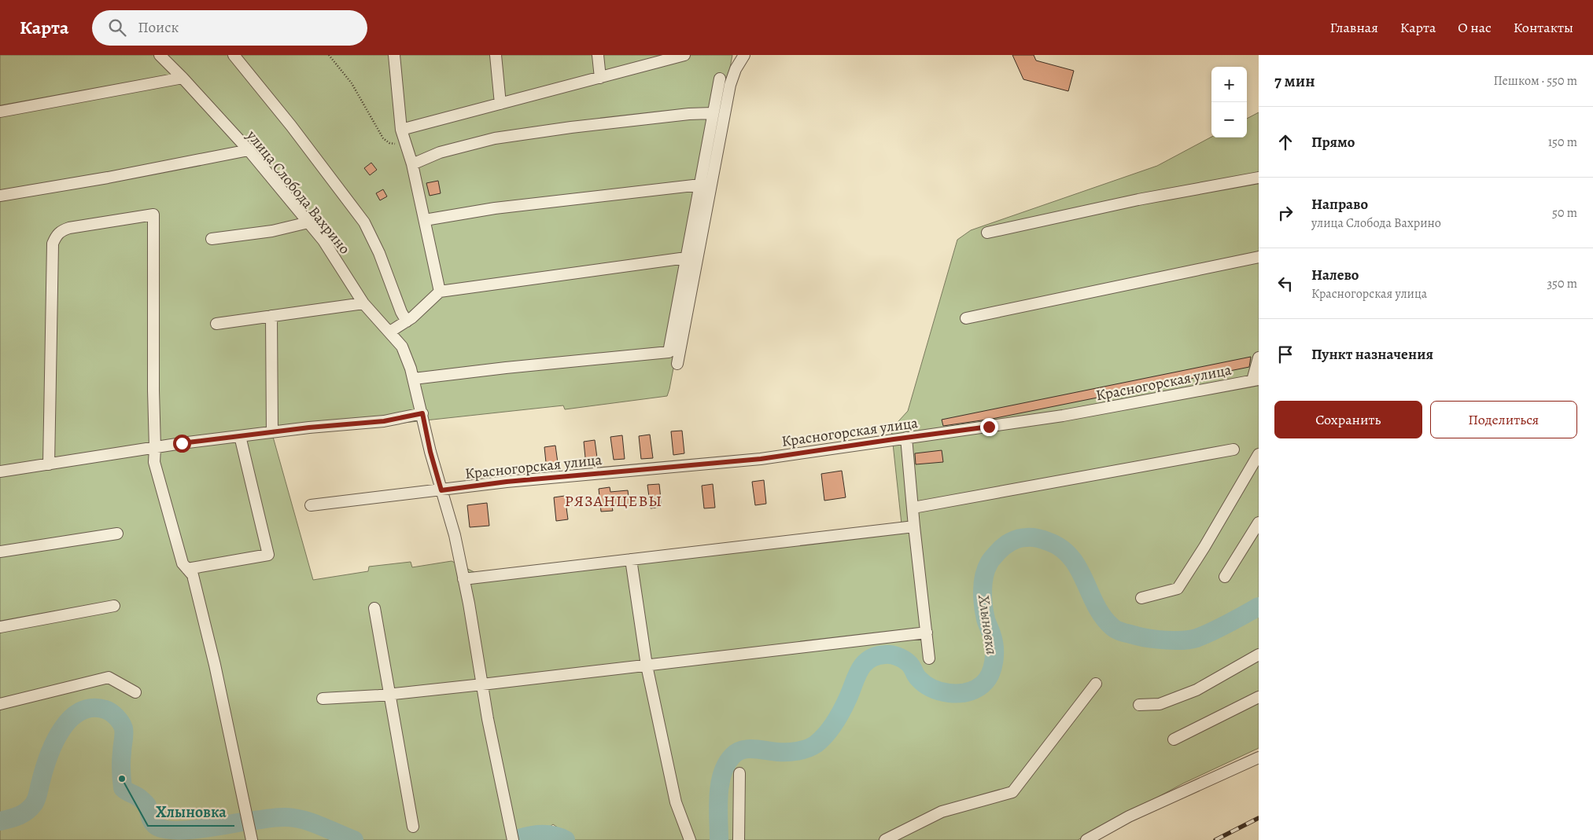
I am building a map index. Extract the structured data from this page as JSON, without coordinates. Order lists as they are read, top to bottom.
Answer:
{
  "streets": {
    "street": ["улица Слобода Вахрино", "Красногорская улица"]
  },
  "crossings": [
    ["улица Слобода Вахрино", "Красногорская улица"]
  ],
  "districts": ["РЯЗАНЦЕВЫ"],
  "water": ["Хлыновка"],
  "places": ["Хлыновка"],
  "page": {
    "header": "Карта",
    "search": "Поиск",
    "nav": [
      "Главная",
      "Карта",
      "О нас",
      "Контакты"
    ],
    "heading": ["7 мин", "Пешком · 550 m"],
    "map_buttons": ["+", "−"],
    "list": [
      ["Прямо", "150 m"],
      ["Направо", "улица Слобода Вахрино", "50 m"],
      ["Налево", "Красногорская улица", "350 m"],
      "Пункт назначения"
    ],
    "buttons": ["Сохранить", "Поделиться"]
  }
}
